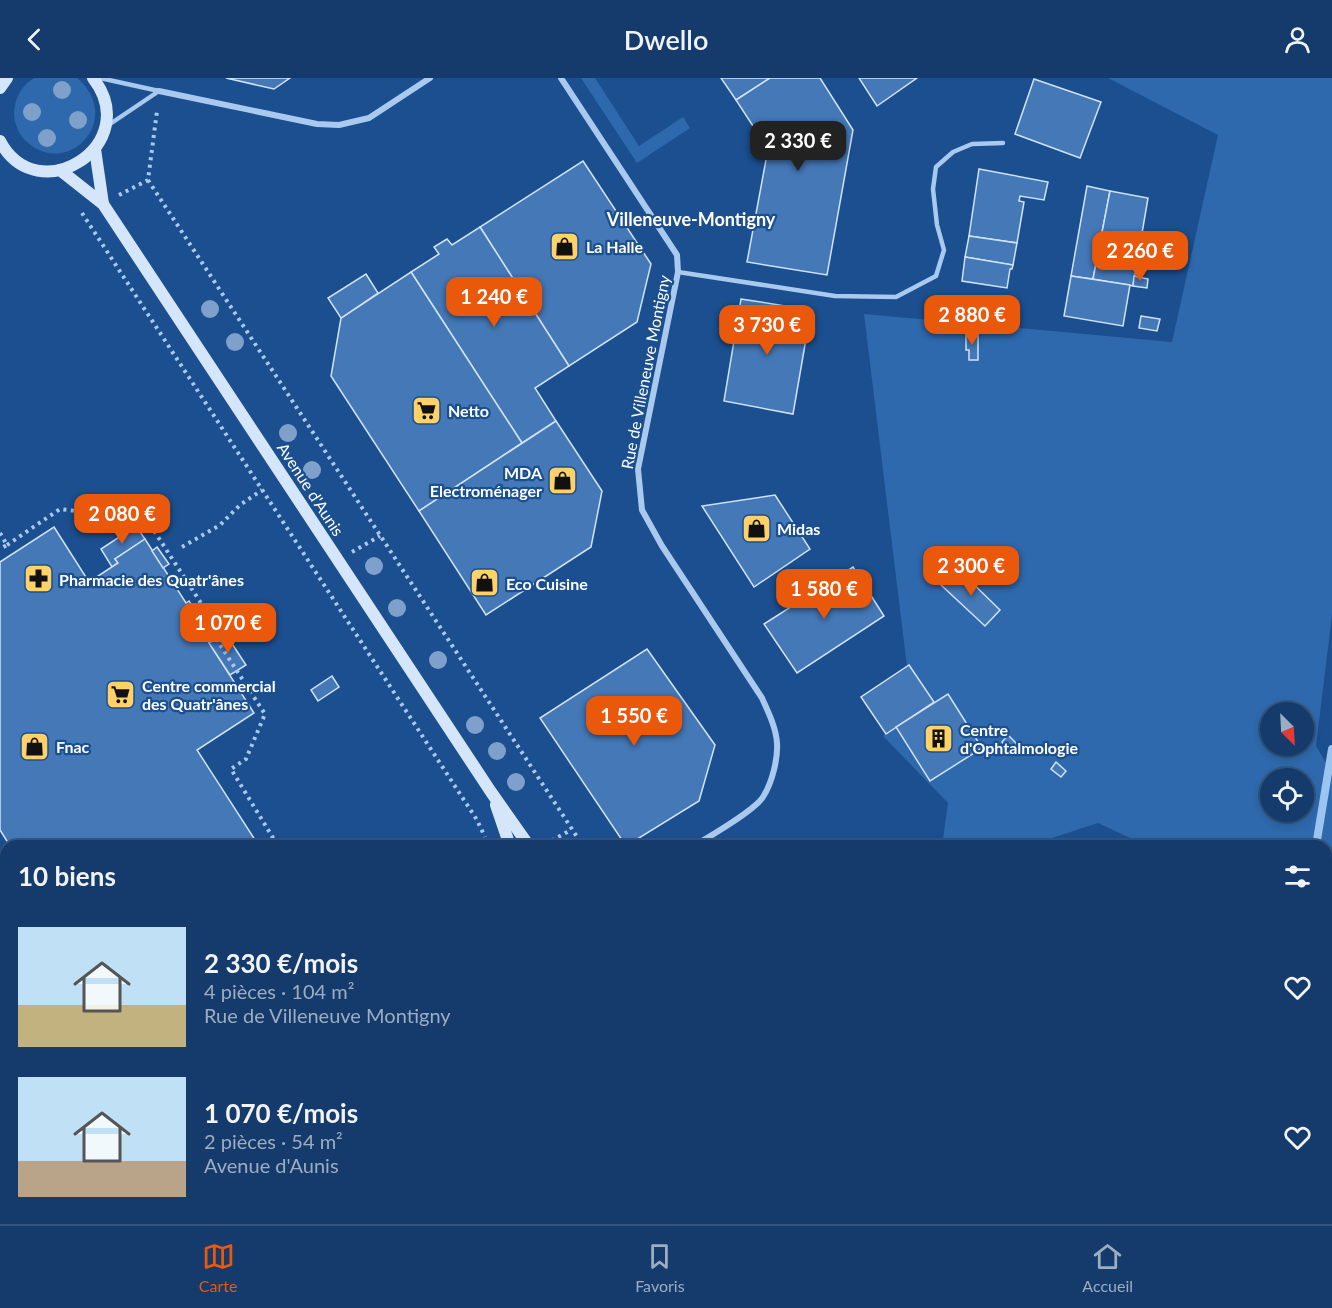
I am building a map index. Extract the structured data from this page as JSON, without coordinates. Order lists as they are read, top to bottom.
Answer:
{
  "streets": {
    "main road": ["Avenue d'Aunis"],
    "street": ["Rue de Villeneuve Montigny"]
  },
  "districts": ["Villeneuve-Montigny"],
  "places": {
    "shop": [
      "La Halle",
      "MDA Electroménager",
      "Midas",
      "Eco Cuisine",
      "Fnac"
    ],
    "supermarket": ["Netto", "Centre commercial des Quatr'ânes"],
    "pharmacy": ["Pharmacie des Quatr'ânes"],
    "building": ["Centre d'Ophtalmologie"]
  },
  "north": "bottom right",
  "page": {
    "header": "Dwello",
    "price": [
      "2 330 €",
      "2 260 €",
      "1 240 €",
      "2 880 €",
      "3 730 €",
      "2 080 €",
      "2 300 €",
      "1 580 €",
      "1 070 €",
      "1 550 €"
    ],
    "heading": "10 biens",
    "list": [
      {
        "name": "2 330 €/mois",
        "note": "4 pièces · 104 m² · Rue de Villeneuve Montigny"
      },
      {
        "name": "1 070 €/mois",
        "note": "2 pièces · 54 m² · Avenue d'Aunis"
      }
    ],
    "tabs": ["Carte", "Favoris", "Accueil"]
  }
}
